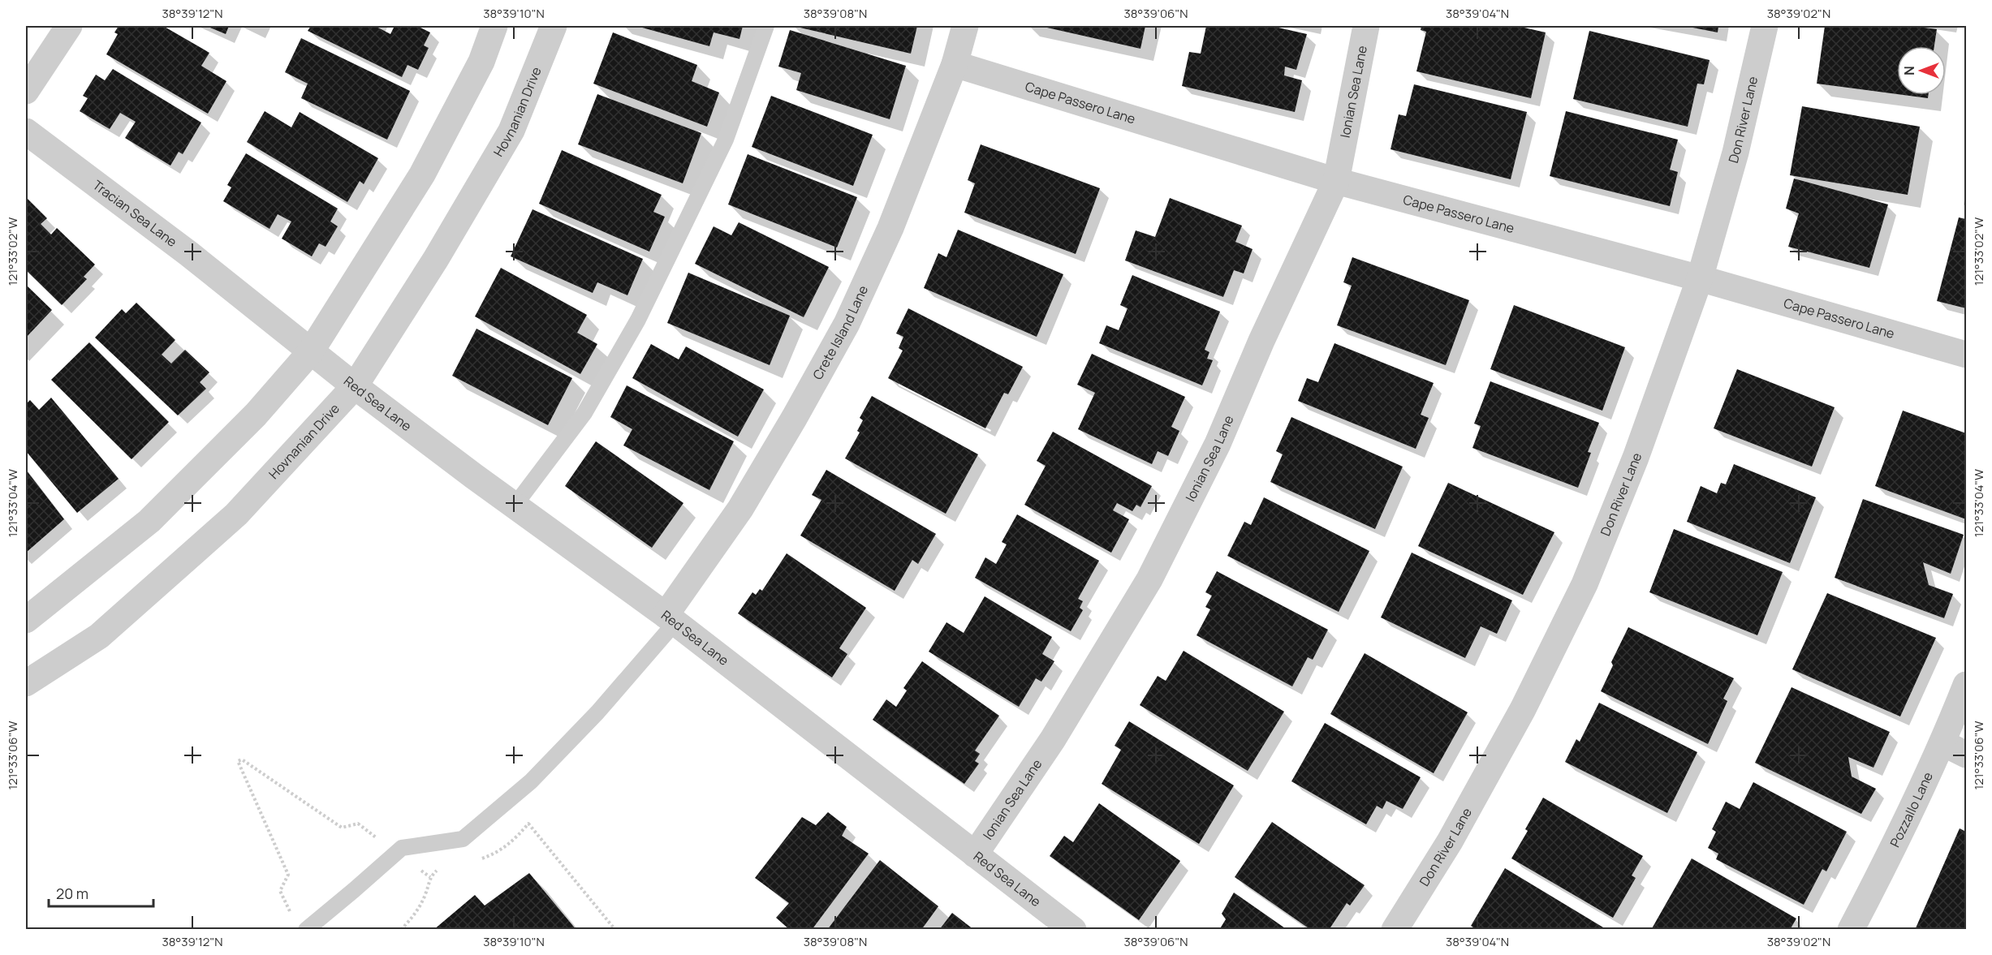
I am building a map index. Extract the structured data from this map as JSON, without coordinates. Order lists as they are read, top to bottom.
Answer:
{
  "streets": {
    "street": [
      "Ionian Sea Lane",
      "Cape Passero Lane",
      "Hovnanian Drive",
      "Don River Lane",
      "Tracian Sea Lane",
      "Crete Island Lane",
      "Red Sea Lane",
      "Pozzallo Lane"
    ]
  },
  "crossings": [
    ["Ionian Sea Lane", "Cape Passero Lane"],
    ["Ionian Sea Lane", "Red Sea Lane"],
    ["Cape Passero Lane", "Don River Lane"],
    ["Cape Passero Lane", "Crete Island Lane"],
    ["Hovnanian Drive", "Red Sea Lane"],
    ["Tracian Sea Lane", "Red Sea Lane"],
    ["Crete Island Lane", "Red Sea Lane"]
  ],
  "scale_bar": "20 m",
  "north": "left",
  "coordinates": [
    "38°39'12\"N",
    "38°39'10\"N",
    "38°39'08\"N",
    "38°39'06\"N",
    "38°39'04\"N",
    "38°39'02\"N",
    "121°33'02\"W",
    "121°33'04\"W",
    "121°33'06\"W"
  ]
}
